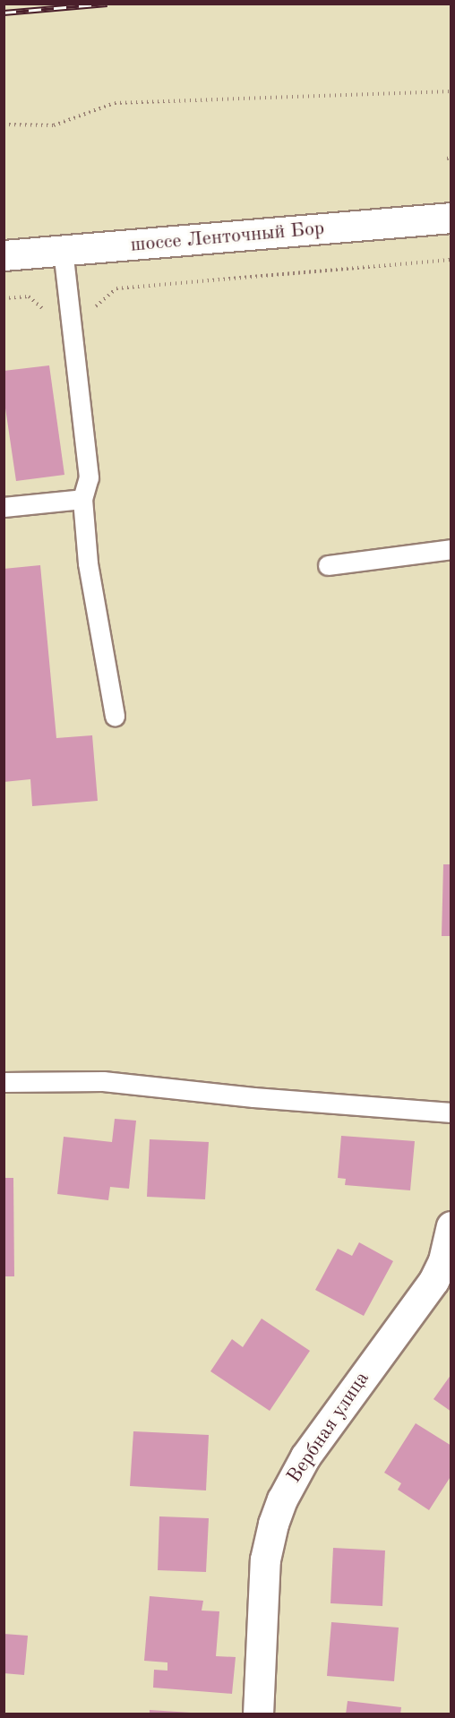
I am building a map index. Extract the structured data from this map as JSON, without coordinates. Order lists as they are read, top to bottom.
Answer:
{
  "streets": {
    "main road": ["шоссе Ленточный Бор", "Вербная улица"]
  }
}
